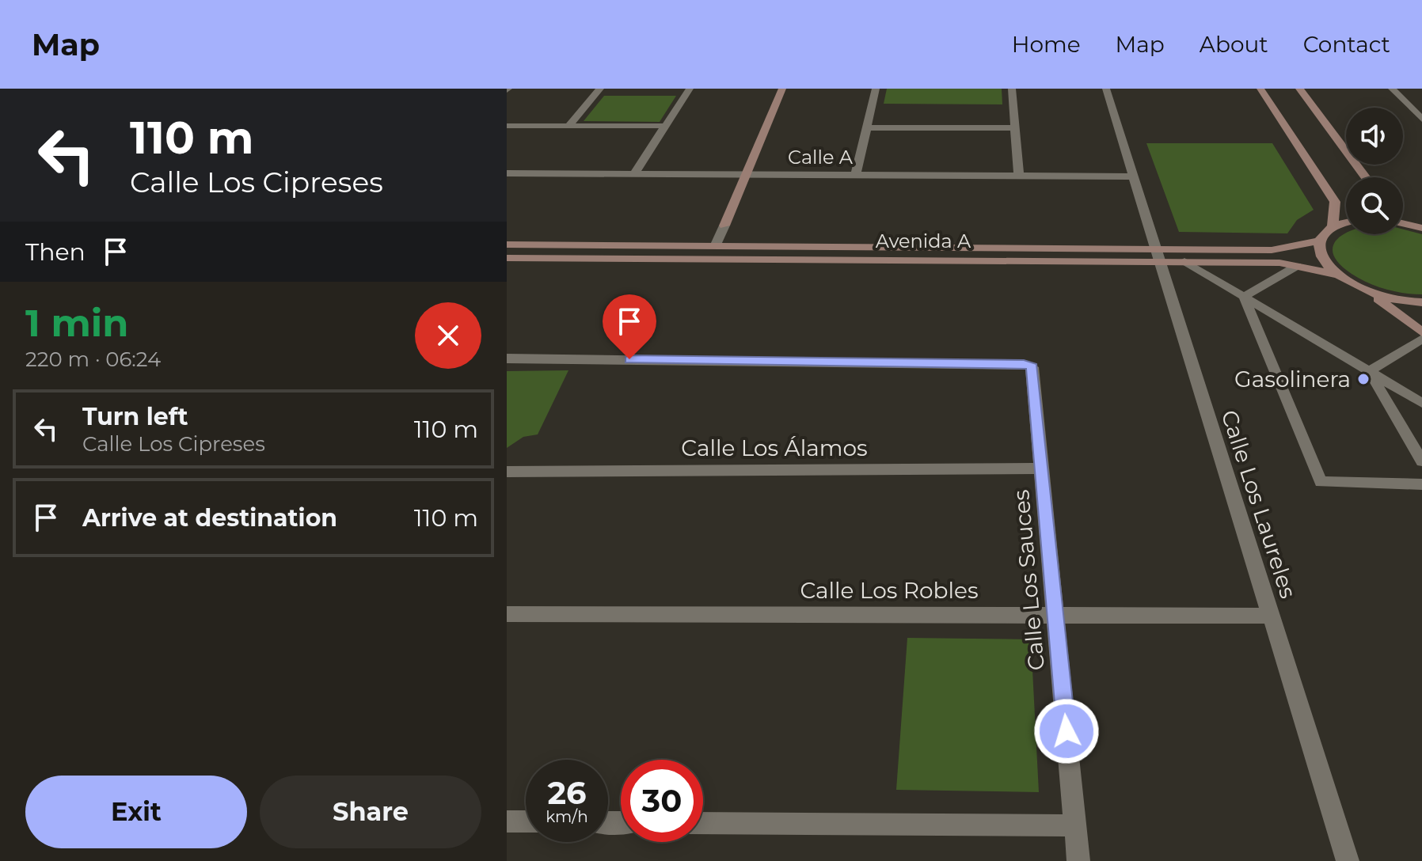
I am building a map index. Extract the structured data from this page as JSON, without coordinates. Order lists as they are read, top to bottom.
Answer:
{
  "streets": {
    "street": [
      "Calle A",
      "Avenida A",
      "Calle Los Álamos",
      "Calle Los Laureles",
      "Calle Los Sauces",
      "Calle Los Robles"
    ]
  },
  "crossings": [
    ["Calle A", "Calle Los Laureles"],
    ["Avenida A", "Calle Los Laureles"],
    ["Calle Los Álamos", "Calle Los Sauces"],
    ["Calle Los Laureles", "Calle Los Robles"],
    ["Calle Los Sauces", "Calle Los Robles"]
  ],
  "places": ["Gasolinera"],
  "page": {
    "header": "Map",
    "nav": [
      "Home",
      "Map",
      "About",
      "Contact"
    ],
    "turn": ["110 m", "Calle Los Cipreses"],
    "then": "Then",
    "heading": ["1 min", "220 m · 06:24"],
    "list": [
      {
        "name": "Turn left",
        "note": "Calle Los Cipreses",
        "value": "110 m"
      },
      {
        "name": "Arrive at destination",
        "value": "110 m"
      }
    ],
    "speed": "26 km/h",
    "limit": "30",
    "buttons": ["Exit", "Share"]
  }
}
